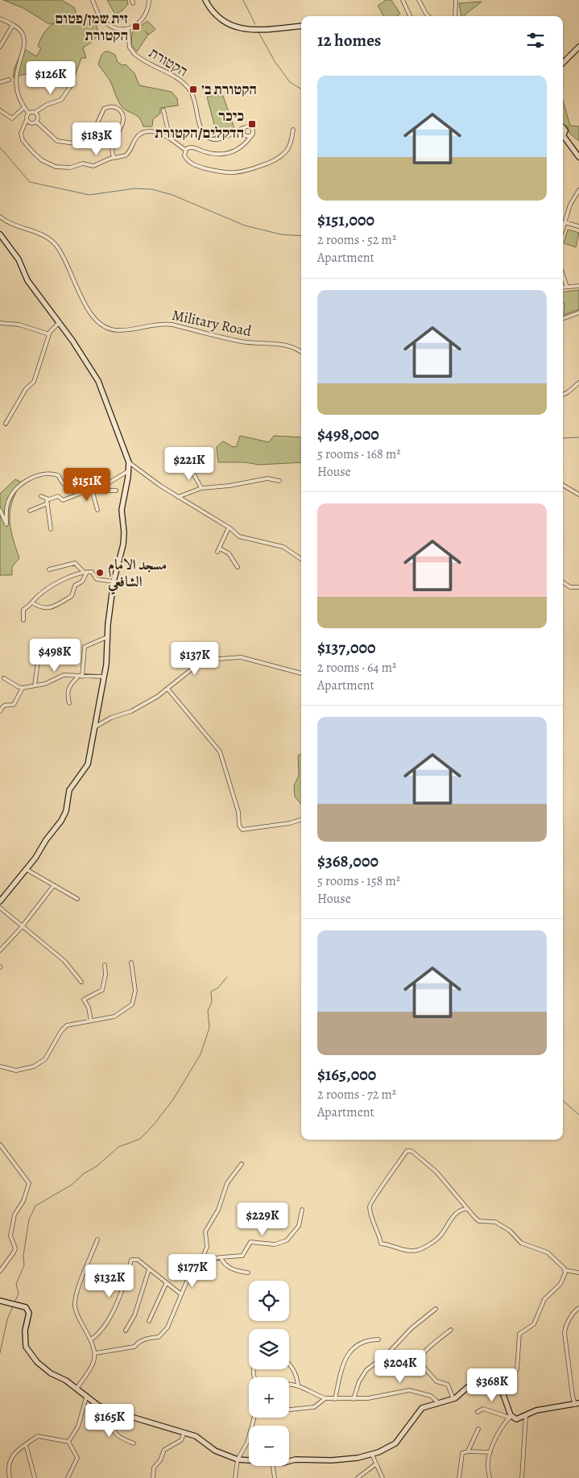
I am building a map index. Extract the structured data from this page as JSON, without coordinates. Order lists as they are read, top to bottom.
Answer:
{
  "streets": {
    "street": ["הקטורת", "Military Road"]
  },
  "places": {
    "transit": ["זית שמן/פטום הקטורת", "הקטורת ב׳", "כיכר הדקלים/הקטורת"],
    "other": ["مسجد الامام الشافعي"]
  },
  "page": {
    "heading": "12 homes",
    "price": [
      "$126K",
      "$183K",
      "$221K",
      "$151K",
      "$498K",
      "$137K",
      "$229K",
      "$177K",
      "$132K",
      "$204K",
      "$368K",
      "$165K"
    ],
    "list": [
      {
        "name": "$151,000",
        "note": "2 rooms · 52 m² · Apartment"
      },
      {
        "name": "$498,000",
        "note": "5 rooms · 168 m² · House"
      },
      {
        "name": "$137,000",
        "note": "2 rooms · 64 m² · Apartment"
      },
      {
        "name": "$368,000",
        "note": "5 rooms · 158 m² · House"
      },
      {
        "name": "$165,000",
        "note": "2 rooms · 72 m² · Apartment"
      }
    ],
    "map_buttons": ["+", "−"]
  }
}
